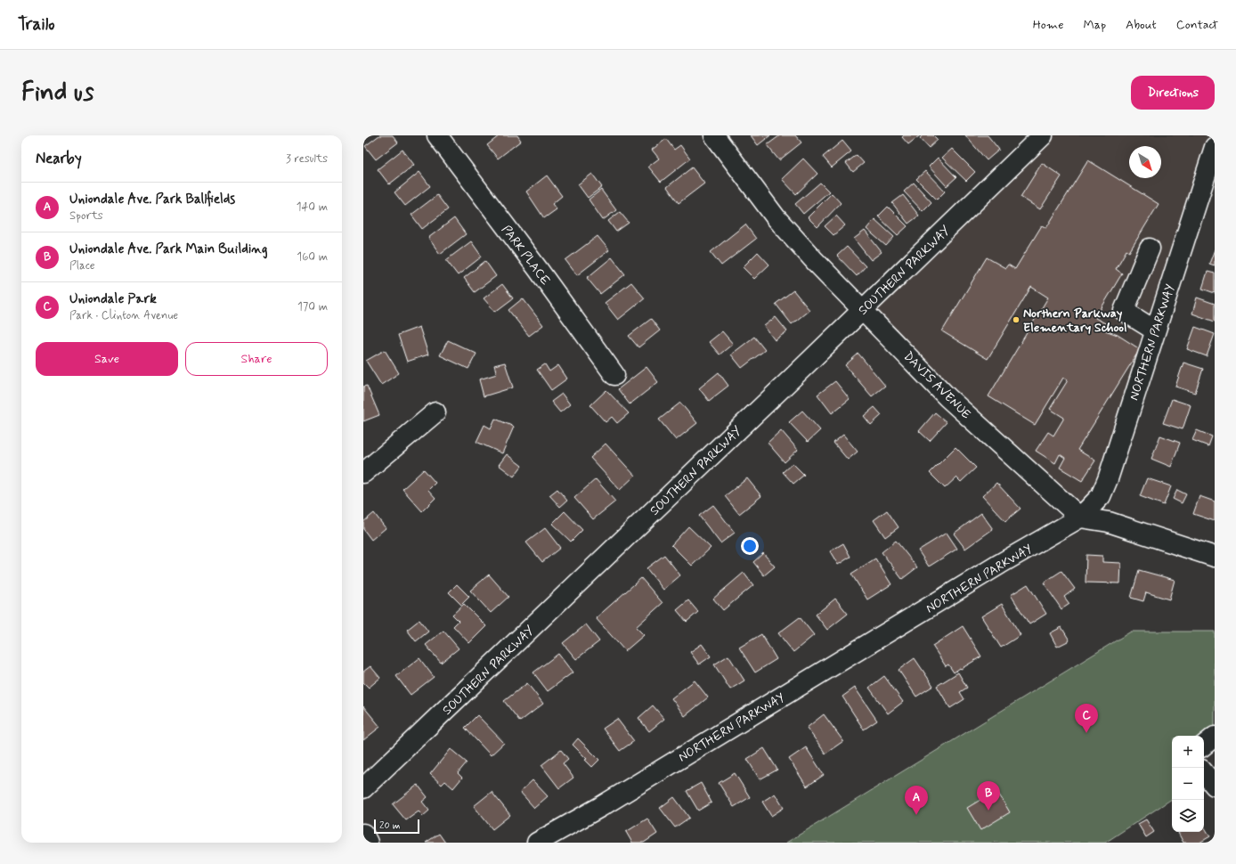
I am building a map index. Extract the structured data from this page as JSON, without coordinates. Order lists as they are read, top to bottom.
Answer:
{
  "streets": {
    "street": [
      "PARK PLACE",
      "SOUTHERN PARKWAY",
      "NORTHERN PARKWAY",
      "DAVIS AVENUE"
    ]
  },
  "crossings": [
    ["SOUTHERN PARKWAY", "DAVIS AVENUE"],
    ["NORTHERN PARKWAY", "DAVIS AVENUE"]
  ],
  "places": ["Northern Parkway Elementary School"],
  "scale_bar": "20 m",
  "north": "bottom right",
  "page": {
    "header": "Trailo",
    "nav": [
      "Home",
      "Map",
      "About",
      "Contact"
    ],
    "buttons": [
      "Directions",
      ["Save", "Share"]
    ],
    "title": "Find us",
    "heading": ["Nearby", "3 results"],
    "list": [
      {
        "mark": "A",
        "name": "Uniondale Ave. Park Ballfields",
        "note": "Sports",
        "value": "140 m"
      },
      {
        "mark": "B",
        "name": "Uniondale Ave. Park Main Building",
        "note": "Place",
        "value": "160 m"
      },
      {
        "mark": "C",
        "name": "Uniondale Park",
        "note": "Park · Clinton Avenue",
        "value": "170 m"
      }
    ],
    "pins": ["C", "B", "A"],
    "map_buttons": ["+", "−"],
    "scale": "20 m"
  }
}
